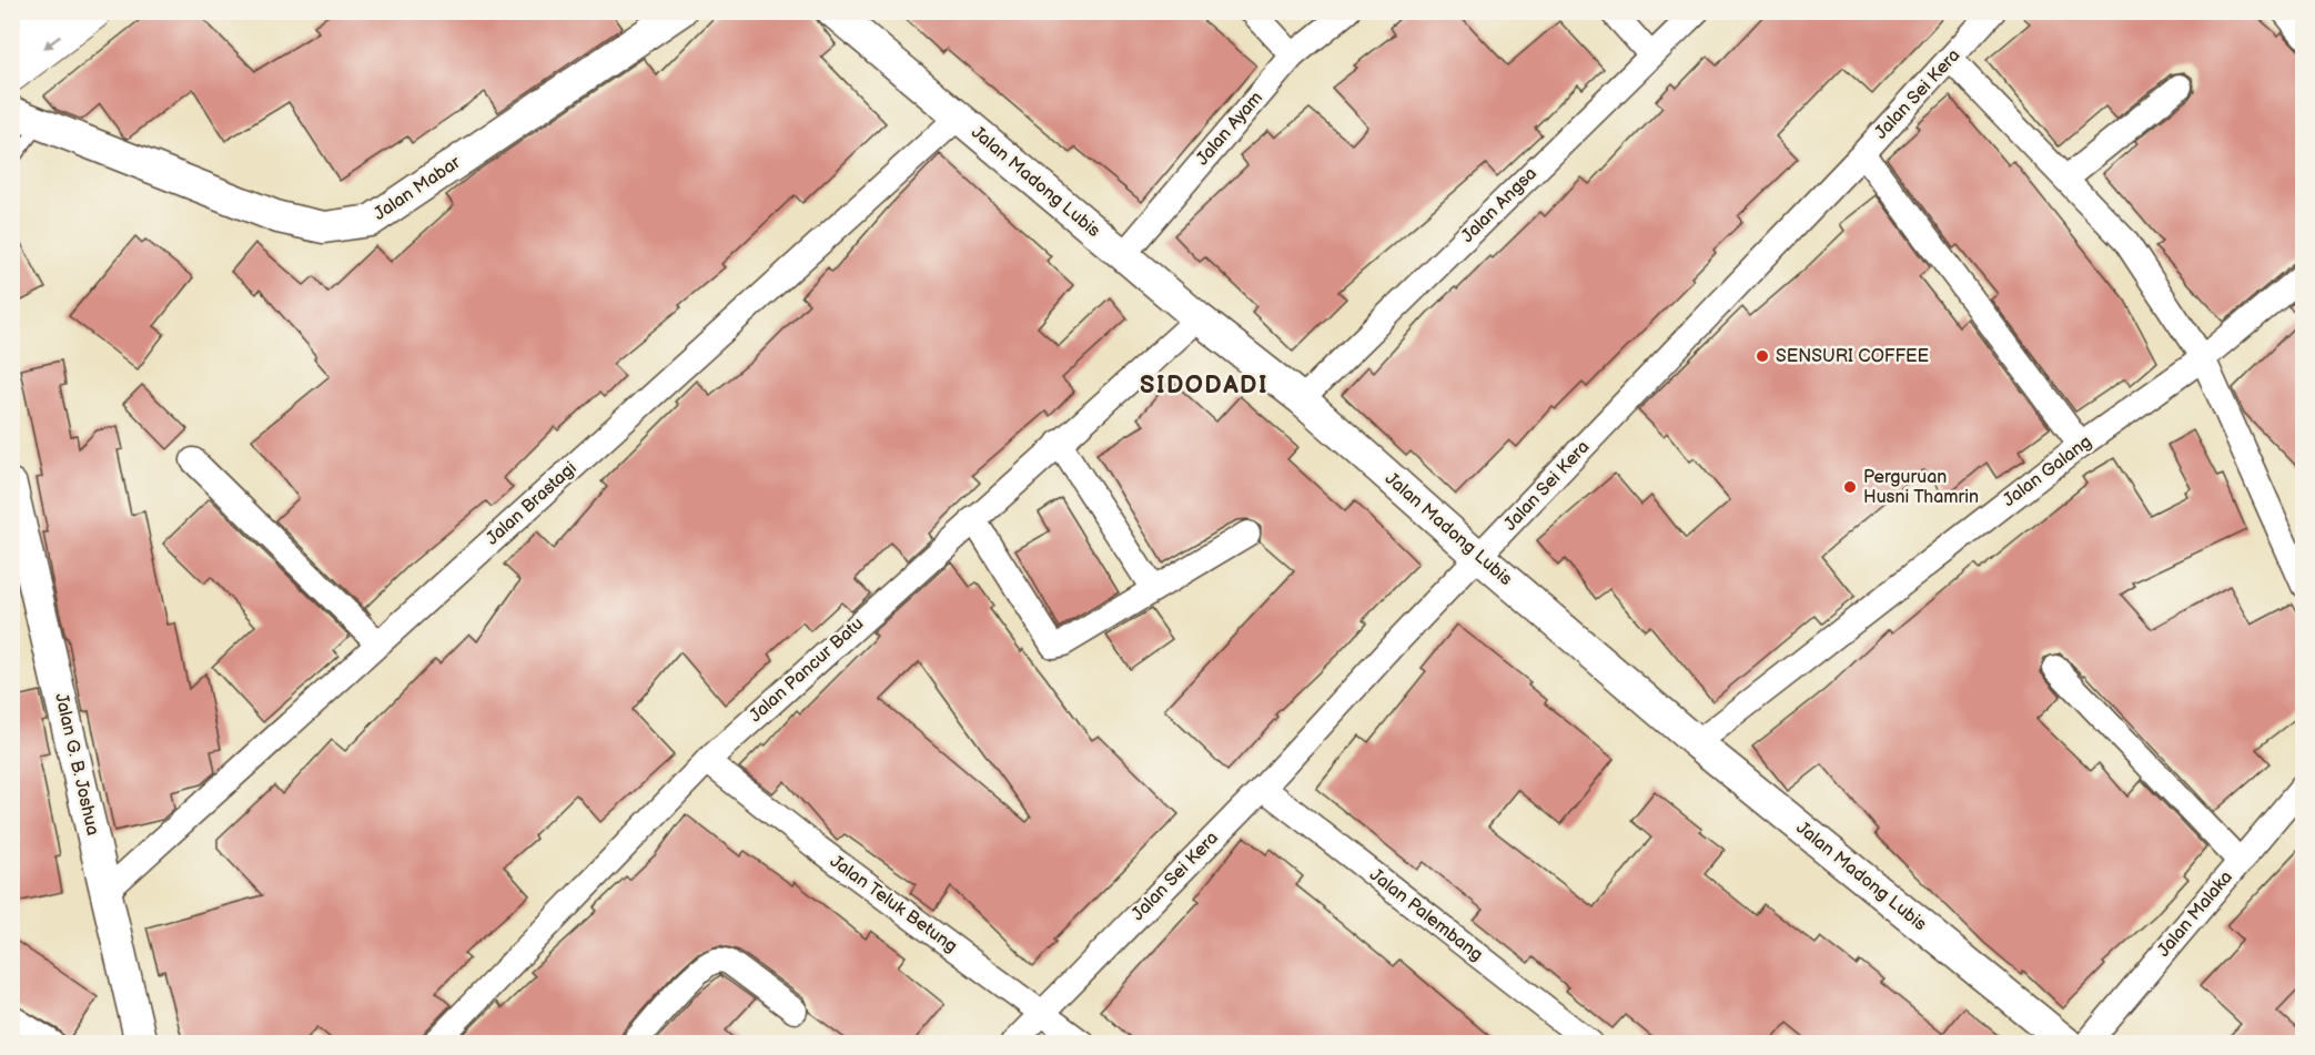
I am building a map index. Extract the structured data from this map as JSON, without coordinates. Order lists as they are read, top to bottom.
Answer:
{
  "streets": {
    "street": [
      "Jalan Sei Kera",
      "Jalan Ayam",
      "Jalan Madong Lubis",
      "Jalan Mabar",
      "Jalan Angsa",
      "Jalan Galang",
      "Jalan Brastagi",
      "Jalan Pancur Batu",
      "Jalan G. B. Joshua",
      "Jalan Teluk Betung",
      "Jalan Malaka",
      "Jalan Palembang"
    ]
  },
  "crossings": [
    ["Jalan Sei Kera", "Jalan Madong Lubis"],
    ["Jalan Sei Kera", "Jalan Teluk Betung"],
    ["Jalan Sei Kera", "Jalan Palembang"],
    ["Jalan Ayam", "Jalan Madong Lubis"],
    ["Jalan Madong Lubis", "Jalan Angsa"],
    ["Jalan Madong Lubis", "Jalan Galang"],
    ["Jalan Madong Lubis", "Jalan Brastagi"],
    ["Jalan Madong Lubis", "Jalan Pancur Batu"],
    ["Jalan Brastagi", "Jalan G. B. Joshua"],
    ["Jalan Pancur Batu", "Jalan Teluk Betung"]
  ],
  "districts": ["SIDODADI"],
  "places": ["SENSURI COFFEE", "Perguruan Husni Thamrin"]
}
